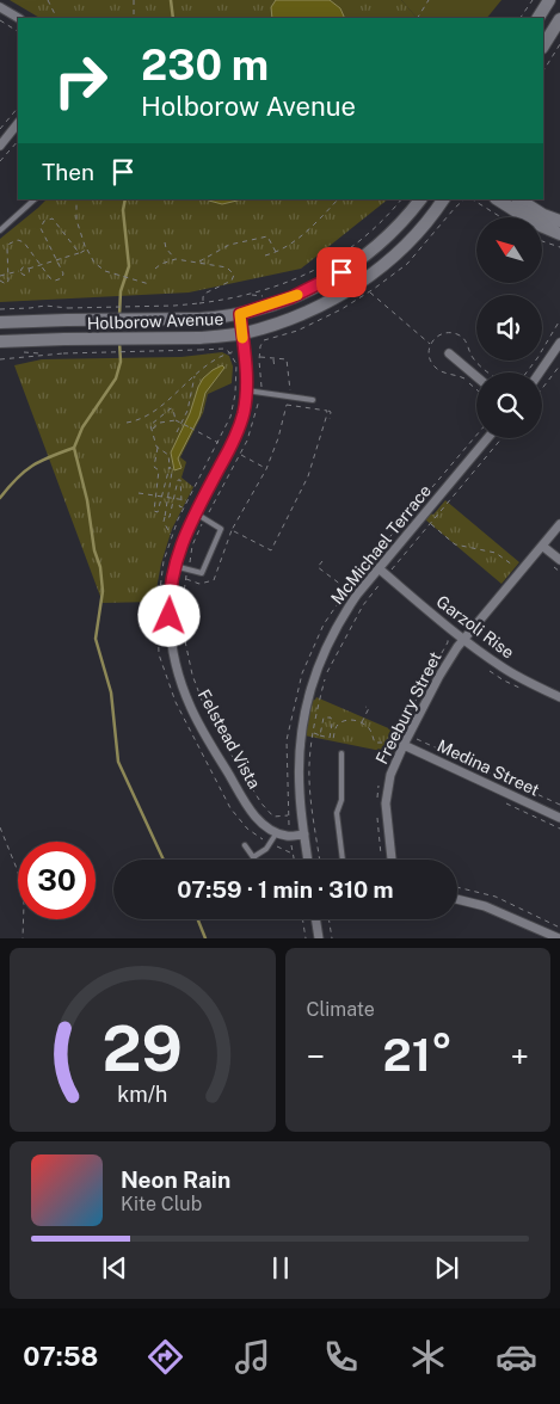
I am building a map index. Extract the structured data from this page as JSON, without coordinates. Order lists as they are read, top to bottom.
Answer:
{
  "streets": {
    "main road": ["Holborow Avenue", "Felstead Vista"],
    "street": [
      "McMichael Terrace",
      "Garzoli Rise",
      "Freebury Street",
      "Medina Street"
    ]
  },
  "crossings": [
    ["Holborow Avenue", "Felstead Vista"],
    ["McMichael Terrace", "Garzoli Rise"],
    ["Garzoli Rise", "Freebury Street"],
    ["Freebury Street", "Medina Street"]
  ],
  "north": "top left",
  "page": {
    "turn": ["230 m", "Holborow Avenue"],
    "then": "Then",
    "limit": "30",
    "trip": "07:59 · 1 min · 310 m",
    "tile": "Climate",
    "heat": ["−", "21°", "+"],
    "song": ["Neon Rain", "Kite Club"],
    "tabs": "07:58",
    "gauge": ["29", "km/h"]
  }
}
